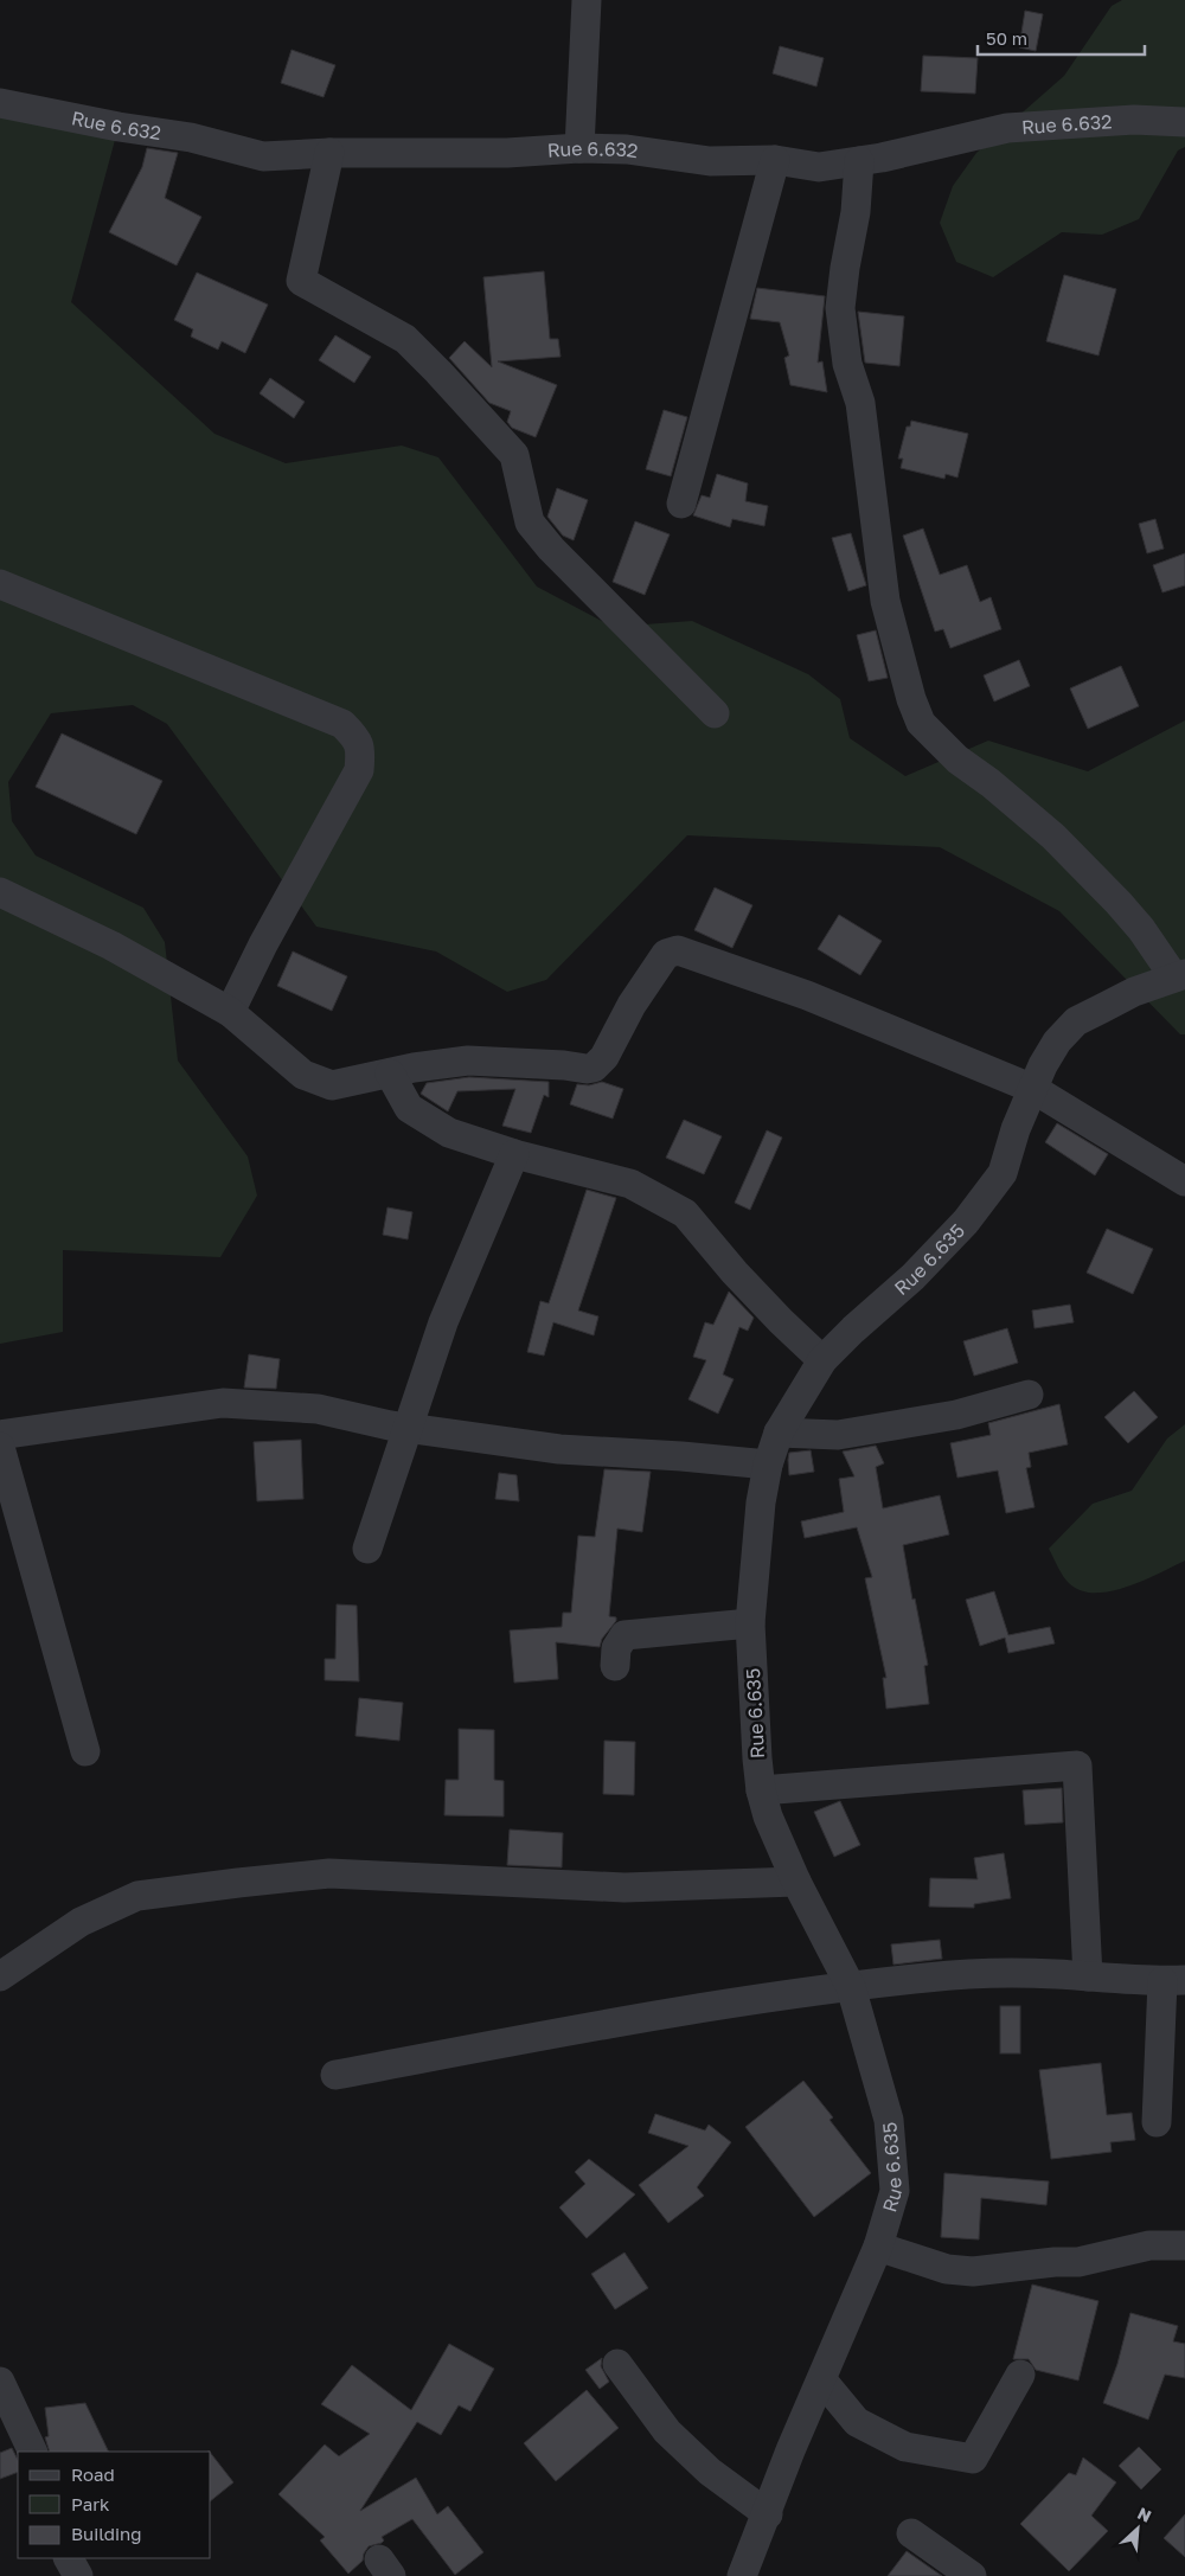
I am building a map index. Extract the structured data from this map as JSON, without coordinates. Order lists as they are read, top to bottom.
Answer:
{
  "streets": {
    "street": ["Rue 6.632", "Rue 6.635"]
  },
  "legend": ["Road", "Park", "Building"],
  "scale_bar": "50 m",
  "north": "top right"
}
